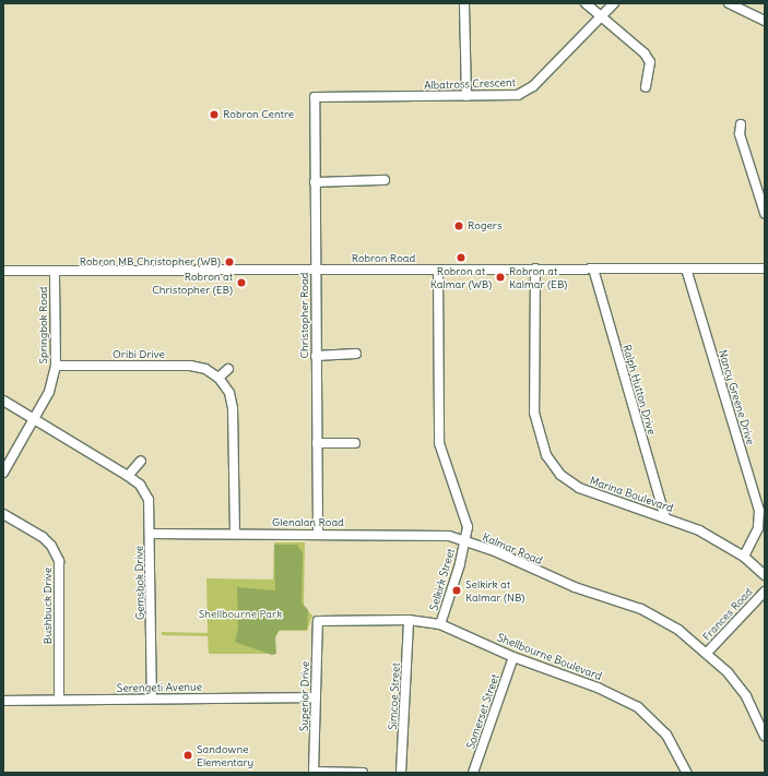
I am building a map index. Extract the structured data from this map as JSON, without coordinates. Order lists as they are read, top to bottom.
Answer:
{
  "streets": {
    "street": [
      "Albatross Crescent",
      "Robron Road",
      "Christopher Road",
      "Springbok Road",
      "Oribi Drive",
      "Ralph Hutton Drive",
      "Nancy Greene Drive",
      "Marina Boulevard",
      "Glenalan Road",
      "Kalmar Road",
      "Selkirk Street",
      "Gemsbok Drive",
      "Bushbuck Drive",
      "Frances Road",
      "Shellbourne Boulevard",
      "Serengeti Avenue",
      "Superior Drive",
      "Simcoe Street",
      "Somerset Street"
    ]
  },
  "crossings": [
    ["Albatross Crescent", "Christopher Road"],
    ["Robron Road", "Christopher Road"],
    ["Robron Road", "Springbok Road"],
    ["Robron Road", "Ralph Hutton Drive"],
    ["Robron Road", "Nancy Greene Drive"],
    ["Robron Road", "Marina Boulevard"],
    ["Robron Road", "Kalmar Road"],
    ["Christopher Road", "Glenalan Road"],
    ["Springbok Road", "Oribi Drive"],
    ["Springbok Road", "Gemsbok Drive"],
    ["Oribi Drive", "Glenalan Road"],
    ["Ralph Hutton Drive", "Marina Boulevard"],
    ["Nancy Greene Drive", "Marina Boulevard"],
    ["Glenalan Road", "Kalmar Road"],
    ["Glenalan Road", "Selkirk Street"],
    ["Glenalan Road", "Gemsbok Drive"],
    ["Kalmar Road", "Selkirk Street"],
    ["Kalmar Road", "Frances Road"],
    ["Selkirk Street", "Shellbourne Boulevard"],
    ["Gemsbok Drive", "Serengeti Avenue"],
    ["Bushbuck Drive", "Serengeti Avenue"],
    ["Shellbourne Boulevard", "Superior Drive"],
    ["Shellbourne Boulevard", "Simcoe Street"],
    ["Shellbourne Boulevard", "Somerset Street"],
    ["Serengeti Avenue", "Superior Drive"]
  ],
  "parks": ["Shellbourne Park"],
  "places": [
    "Robron Centre",
    "Rogers",
    "Robron at Kalmar (WB)",
    "Robron MB Christopher (WB)",
    "Robron at Kalmar (EB)",
    "Robron at Christopher (EB)",
    "Selkirk at Kalmar (NB)",
    "Sandowne Elementary"
  ]
}
